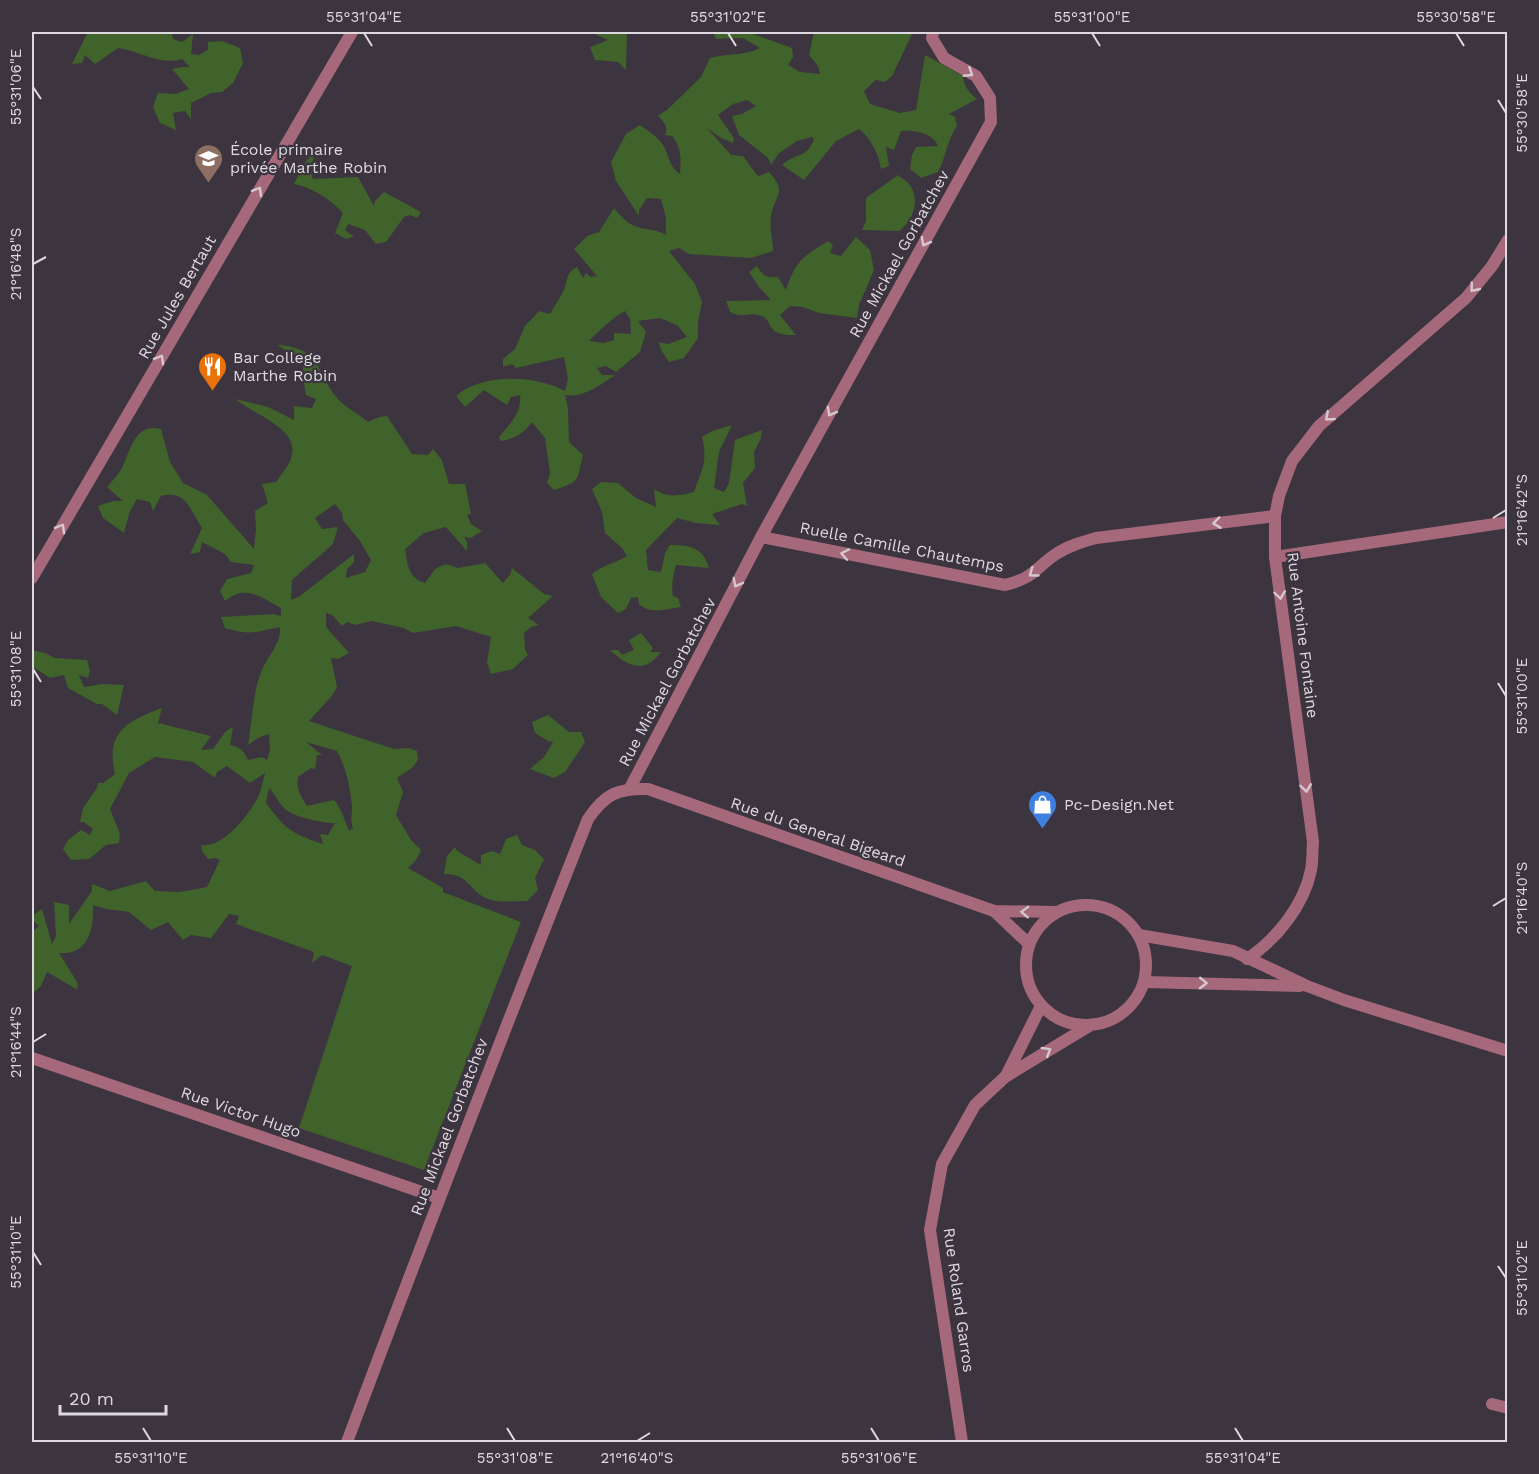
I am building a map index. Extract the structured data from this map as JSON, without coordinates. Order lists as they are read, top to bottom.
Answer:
{
  "streets": {
    "street": [
      "Rue Mickael Gorbatchev",
      "Rue Jules Bertaut",
      "Ruelle Camille Chautemps",
      "Rue Antoine Fontaine",
      "Rue du General Bigeard",
      "Rue Victor Hugo",
      "Rue Roland Garros"
    ]
  },
  "crossings": [
    ["Rue Mickael Gorbatchev", "Ruelle Camille Chautemps"],
    ["Rue Mickael Gorbatchev", "Rue du General Bigeard"],
    ["Rue Mickael Gorbatchev", "Rue Victor Hugo"],
    ["Ruelle Camille Chautemps", "Rue Antoine Fontaine"],
    ["Rue du General Bigeard", "Rue Roland Garros"]
  ],
  "one_way": [
    "Rue Mickael Gorbatchev",
    "Rue Jules Bertaut",
    "Ruelle Camille Chautemps",
    "Rue Antoine Fontaine"
  ],
  "places": {
    "school or university": ["École primaire privée Marthe Robin"],
    "restaurant": ["Bar College Marthe Robin"],
    "shop": ["Pc-Design.Net"]
  },
  "scale_bar": "20 m",
  "coordinates": [
    "55°31'04\"E",
    "55°31'02\"E",
    "55°31'00\"E",
    "55°30'58\"E",
    "55°31'06\"E",
    "21°16'48\"S",
    "21°16'42\"S",
    "55°31'08\"E",
    "21°16'40\"S",
    "21°16'44\"S",
    "55°31'10\"E"
  ]
}
